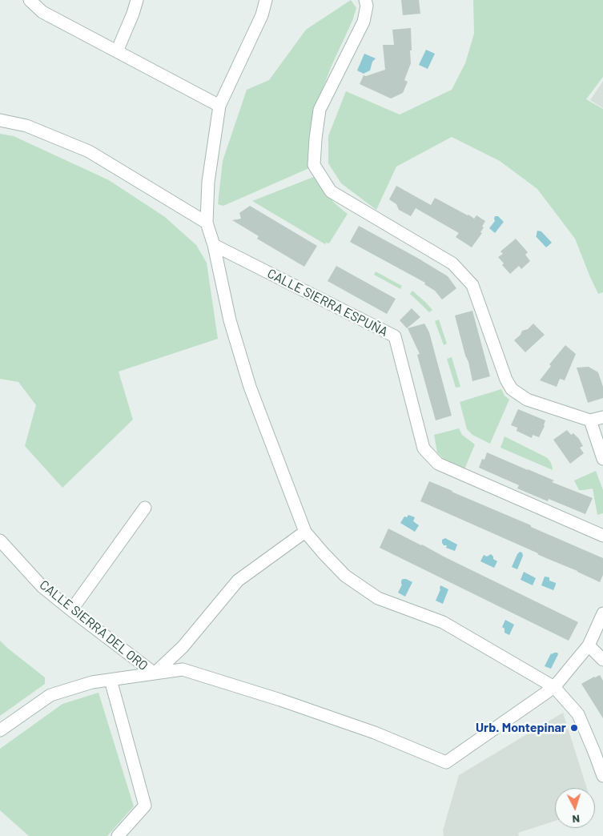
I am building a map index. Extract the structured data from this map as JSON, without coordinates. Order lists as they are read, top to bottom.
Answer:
{
  "streets": {
    "street": ["CALLE SIERRA ESPUÑA", "CALLE SIERRA DEL ORO"]
  },
  "places": ["Urb. Montepinar"],
  "north": "bottom"
}
